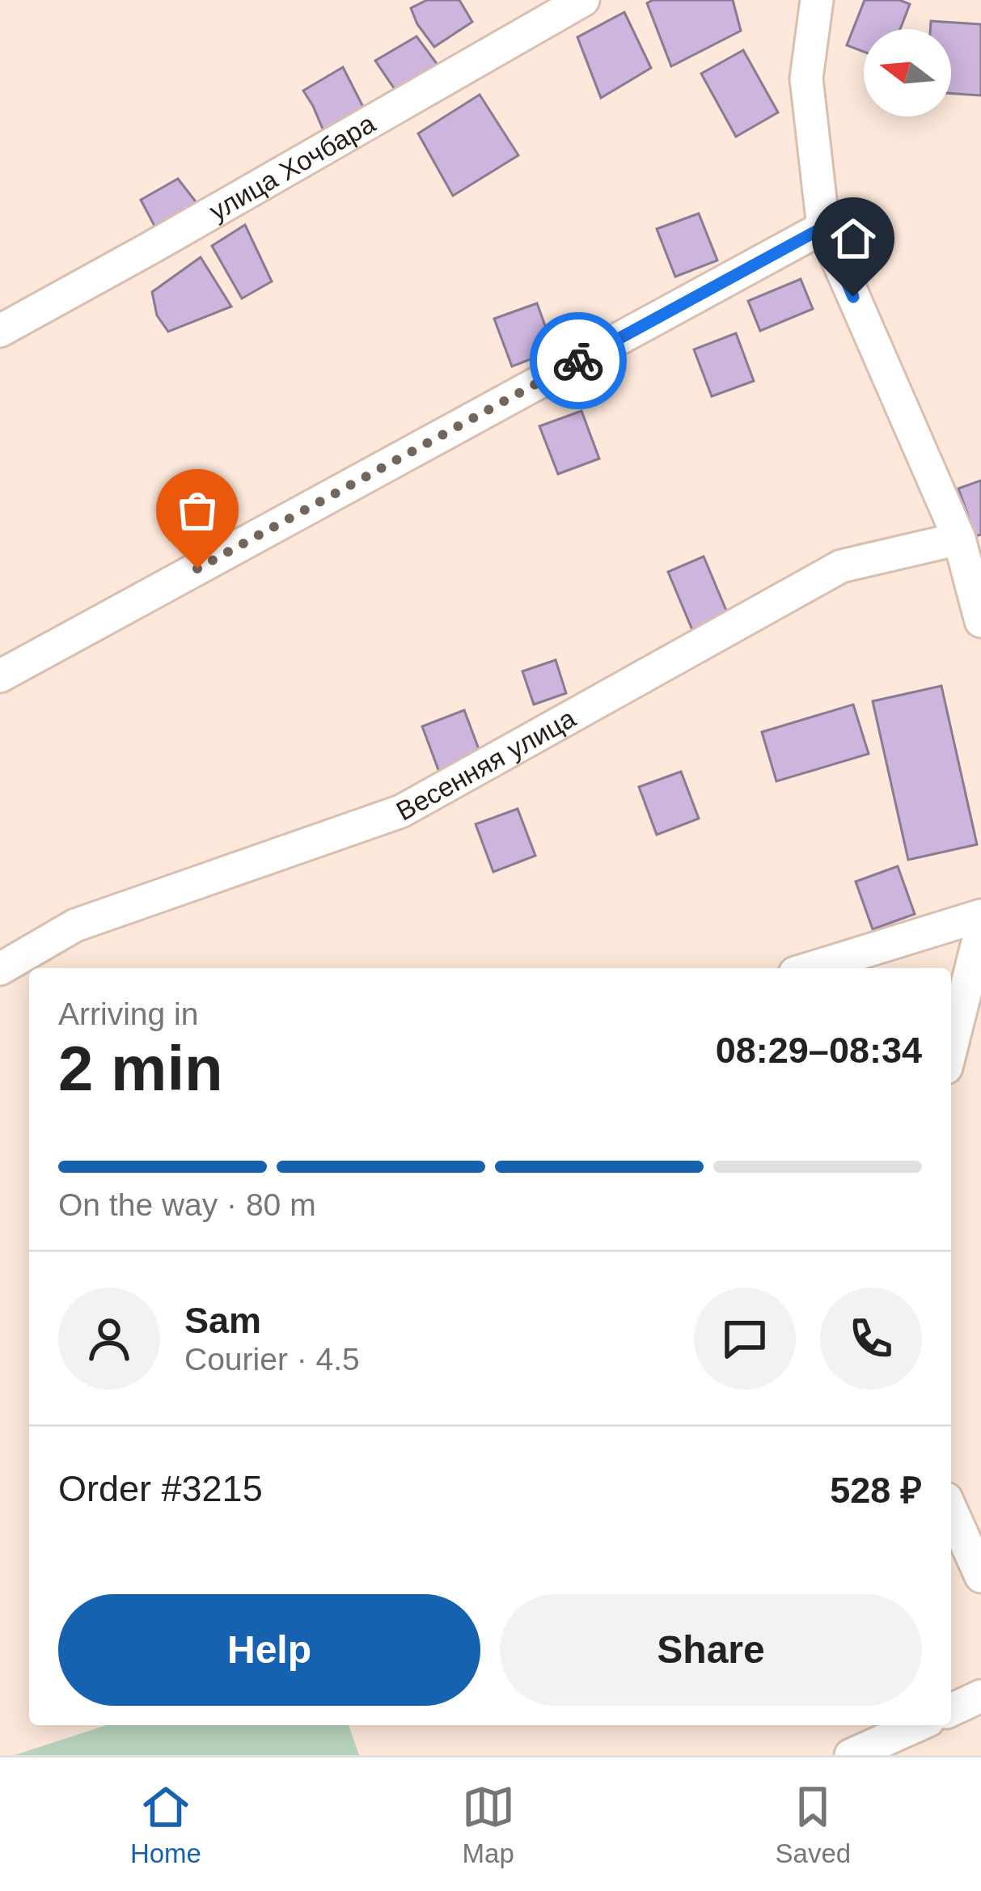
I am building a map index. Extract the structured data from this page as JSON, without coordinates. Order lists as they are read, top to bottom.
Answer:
{
  "streets": {
    "street": ["улица Хочбара", "Весенняя улица"]
  },
  "north": "left",
  "page": {
    "heading": ["2 min", "Arriving in", "08:29–08:34"],
    "panel": [
      "Sam",
      "Courier · 4.5",
      "Order #3215",
      "528 ₽"
    ],
    "bar": "On the way · 80 m",
    "buttons": ["Help", "Share"],
    "tabs": ["Home", "Map", "Saved"]
  }
}
